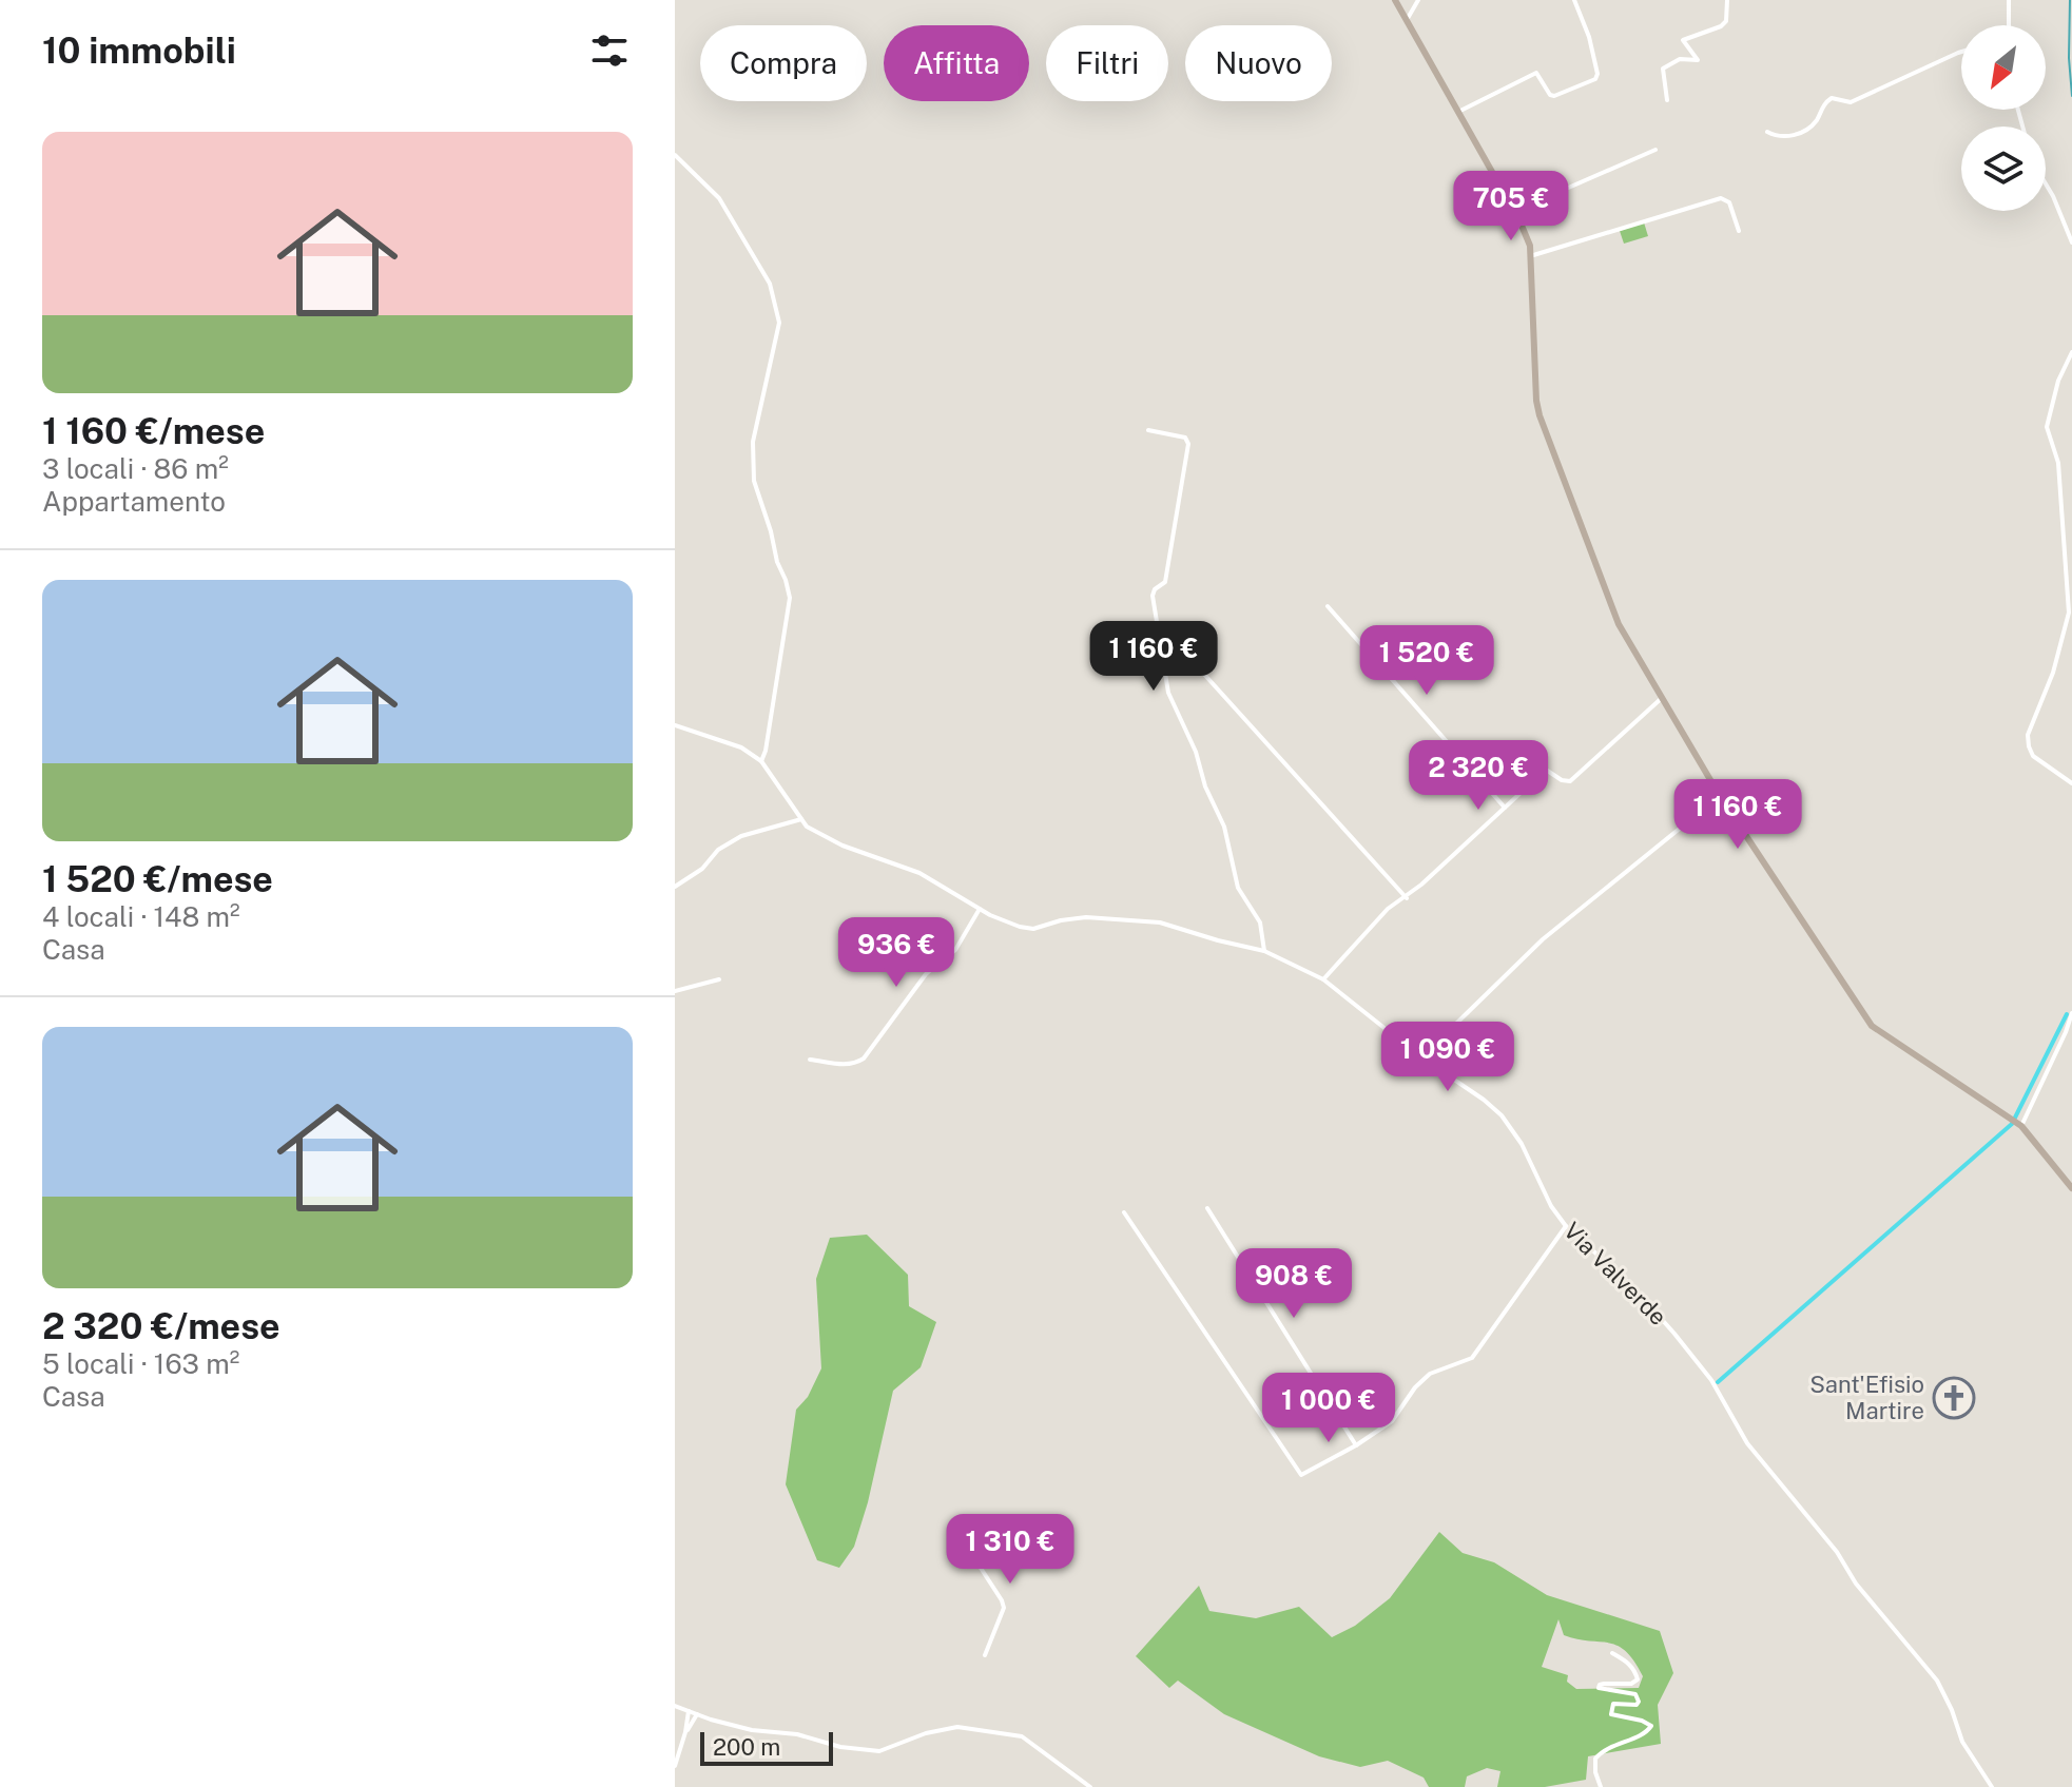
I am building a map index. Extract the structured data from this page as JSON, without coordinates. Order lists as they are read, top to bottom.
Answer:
{
  "streets": {
    "street": ["Via Valverde"]
  },
  "places": {
    "church": ["Sant'Efisio Martire"]
  },
  "scale_bar": "200 m",
  "north": "bottom left",
  "page": {
    "heading": "10 immobili",
    "chip": [
      "Compra",
      "Affitta",
      "Filtri",
      "Nuovo"
    ],
    "list": [
      {
        "name": "1 160 €/mese",
        "note": "3 locali · 86 m² · Appartamento"
      },
      {
        "name": "1 520 €/mese",
        "note": "4 locali · 148 m² · Casa"
      },
      {
        "name": "2 320 €/mese",
        "note": "5 locali · 163 m² · Casa"
      }
    ],
    "price": [
      "705 €",
      "1 160 €",
      "1 520 €",
      "2 320 €",
      "1 160 €",
      "936 €",
      "1 090 €",
      "908 €",
      "1 000 €",
      "1 310 €"
    ],
    "scale": "200 m"
  }
}
